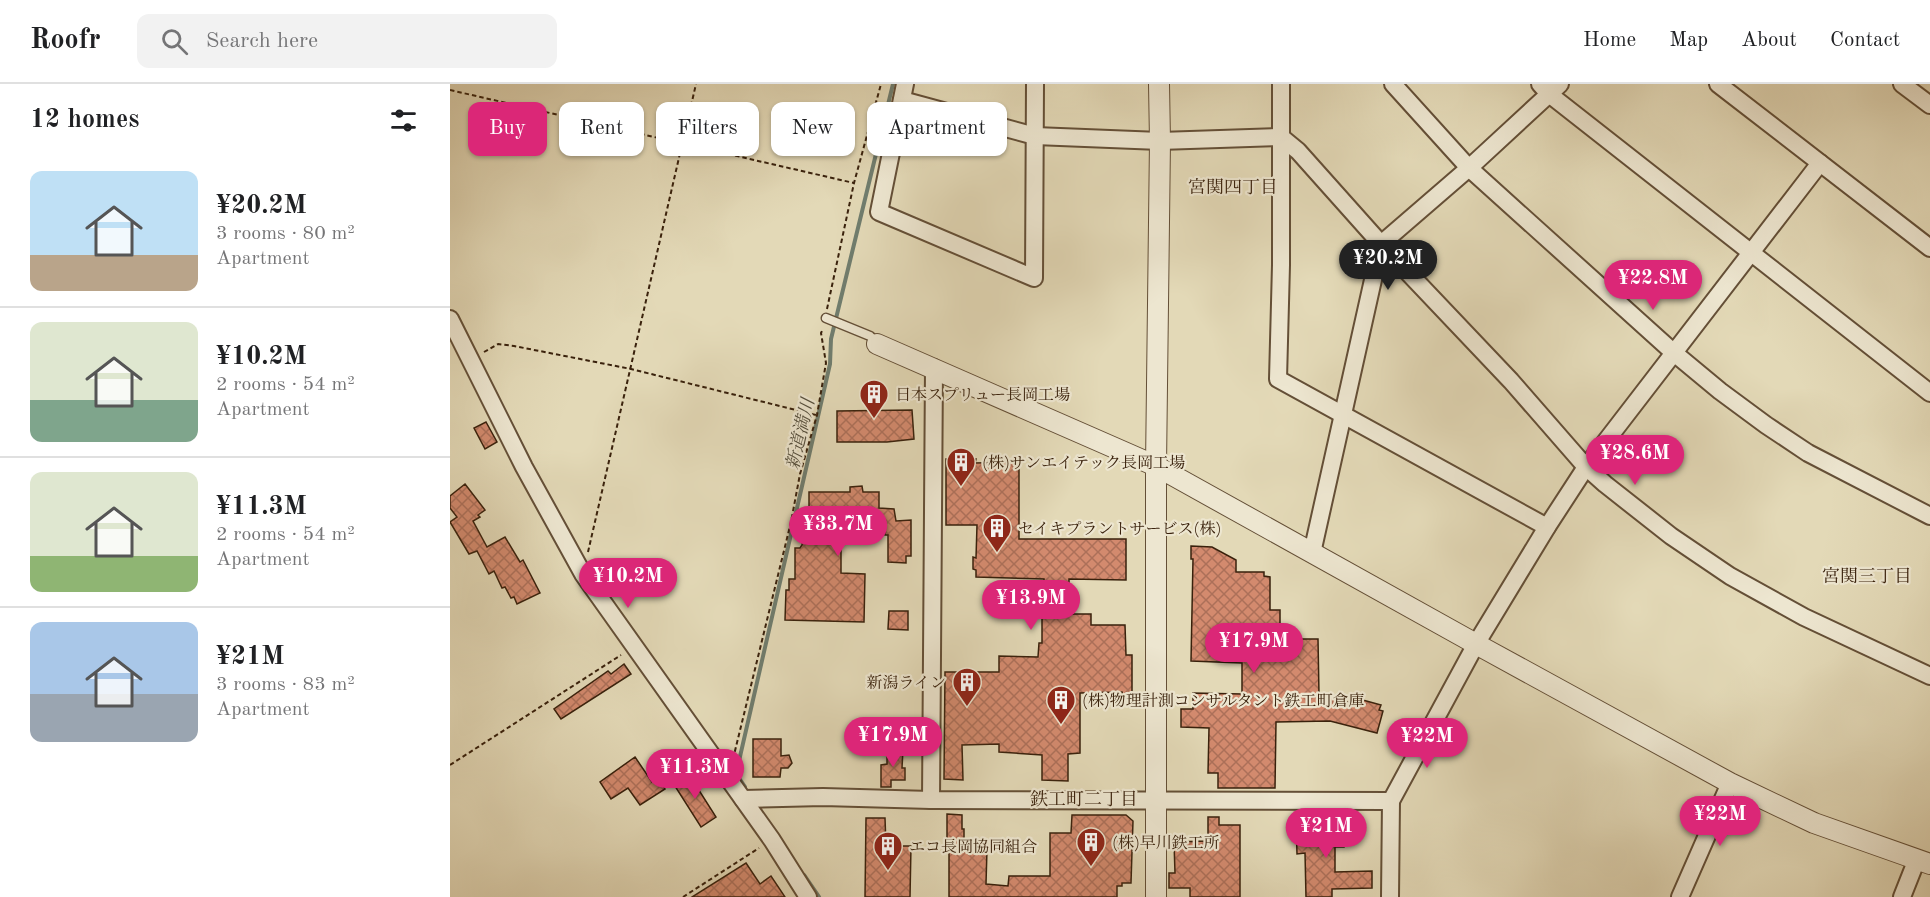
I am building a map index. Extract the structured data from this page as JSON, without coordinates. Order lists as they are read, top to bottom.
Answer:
{
  "districts": ["宮関四丁目", "宮関三丁目", "鉄工町二丁目"],
  "water": ["新道満川"],
  "places": {
    "building": [
      "日本スプリュー長岡工場",
      "(株)サンエイテック長岡工場",
      "セイキプラントサービス(株)",
      "新潟ライン",
      "(株)物理計測コンサルタント鉄工町倉庫",
      "(株)早川鉄工所",
      "エコ長岡協同組合"
    ]
  },
  "page": {
    "header": "Roofr",
    "search": "Search here",
    "nav": [
      "Home",
      "Map",
      "About",
      "Contact"
    ],
    "heading": "12 homes",
    "chip": [
      "Buy",
      "Rent",
      "Filters",
      "New",
      "Apartment"
    ],
    "list": [
      {
        "name": "¥20.2M",
        "note": "3 rooms · 80 m² · Apartment"
      },
      {
        "name": "¥10.2M",
        "note": "2 rooms · 54 m² · Apartment"
      },
      {
        "name": "¥11.3M",
        "note": "2 rooms · 54 m² · Apartment"
      },
      {
        "name": "¥21M",
        "note": "3 rooms · 83 m² · Apartment"
      }
    ],
    "price": [
      "¥20.2M",
      "¥22.8M",
      "¥28.6M",
      "¥33.7M",
      "¥10.2M",
      "¥13.9M",
      "¥17.9M",
      "¥17.9M",
      "¥22M",
      "¥11.3M",
      "¥22M",
      "¥21M"
    ]
  }
}
